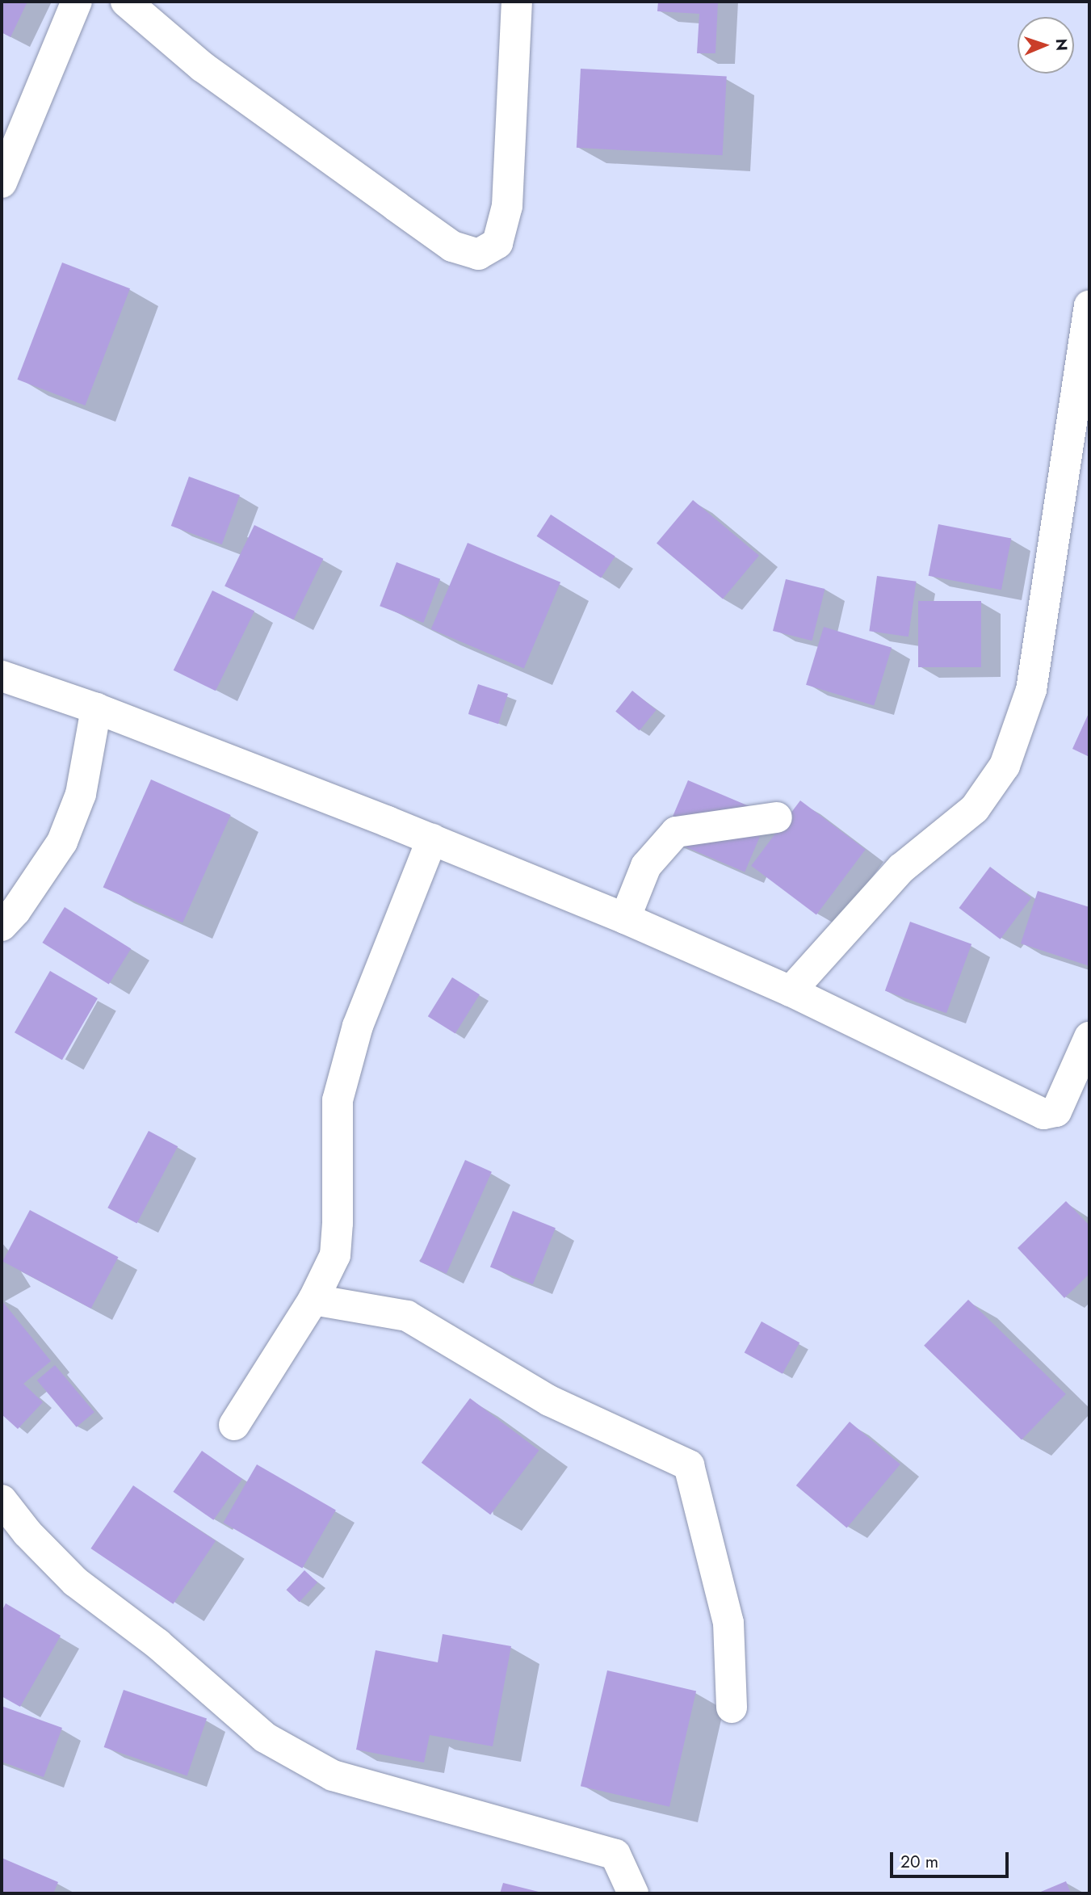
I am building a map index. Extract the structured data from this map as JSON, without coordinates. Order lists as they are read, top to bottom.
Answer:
{
  "scale_bar": "20 m",
  "north": "right"
}
